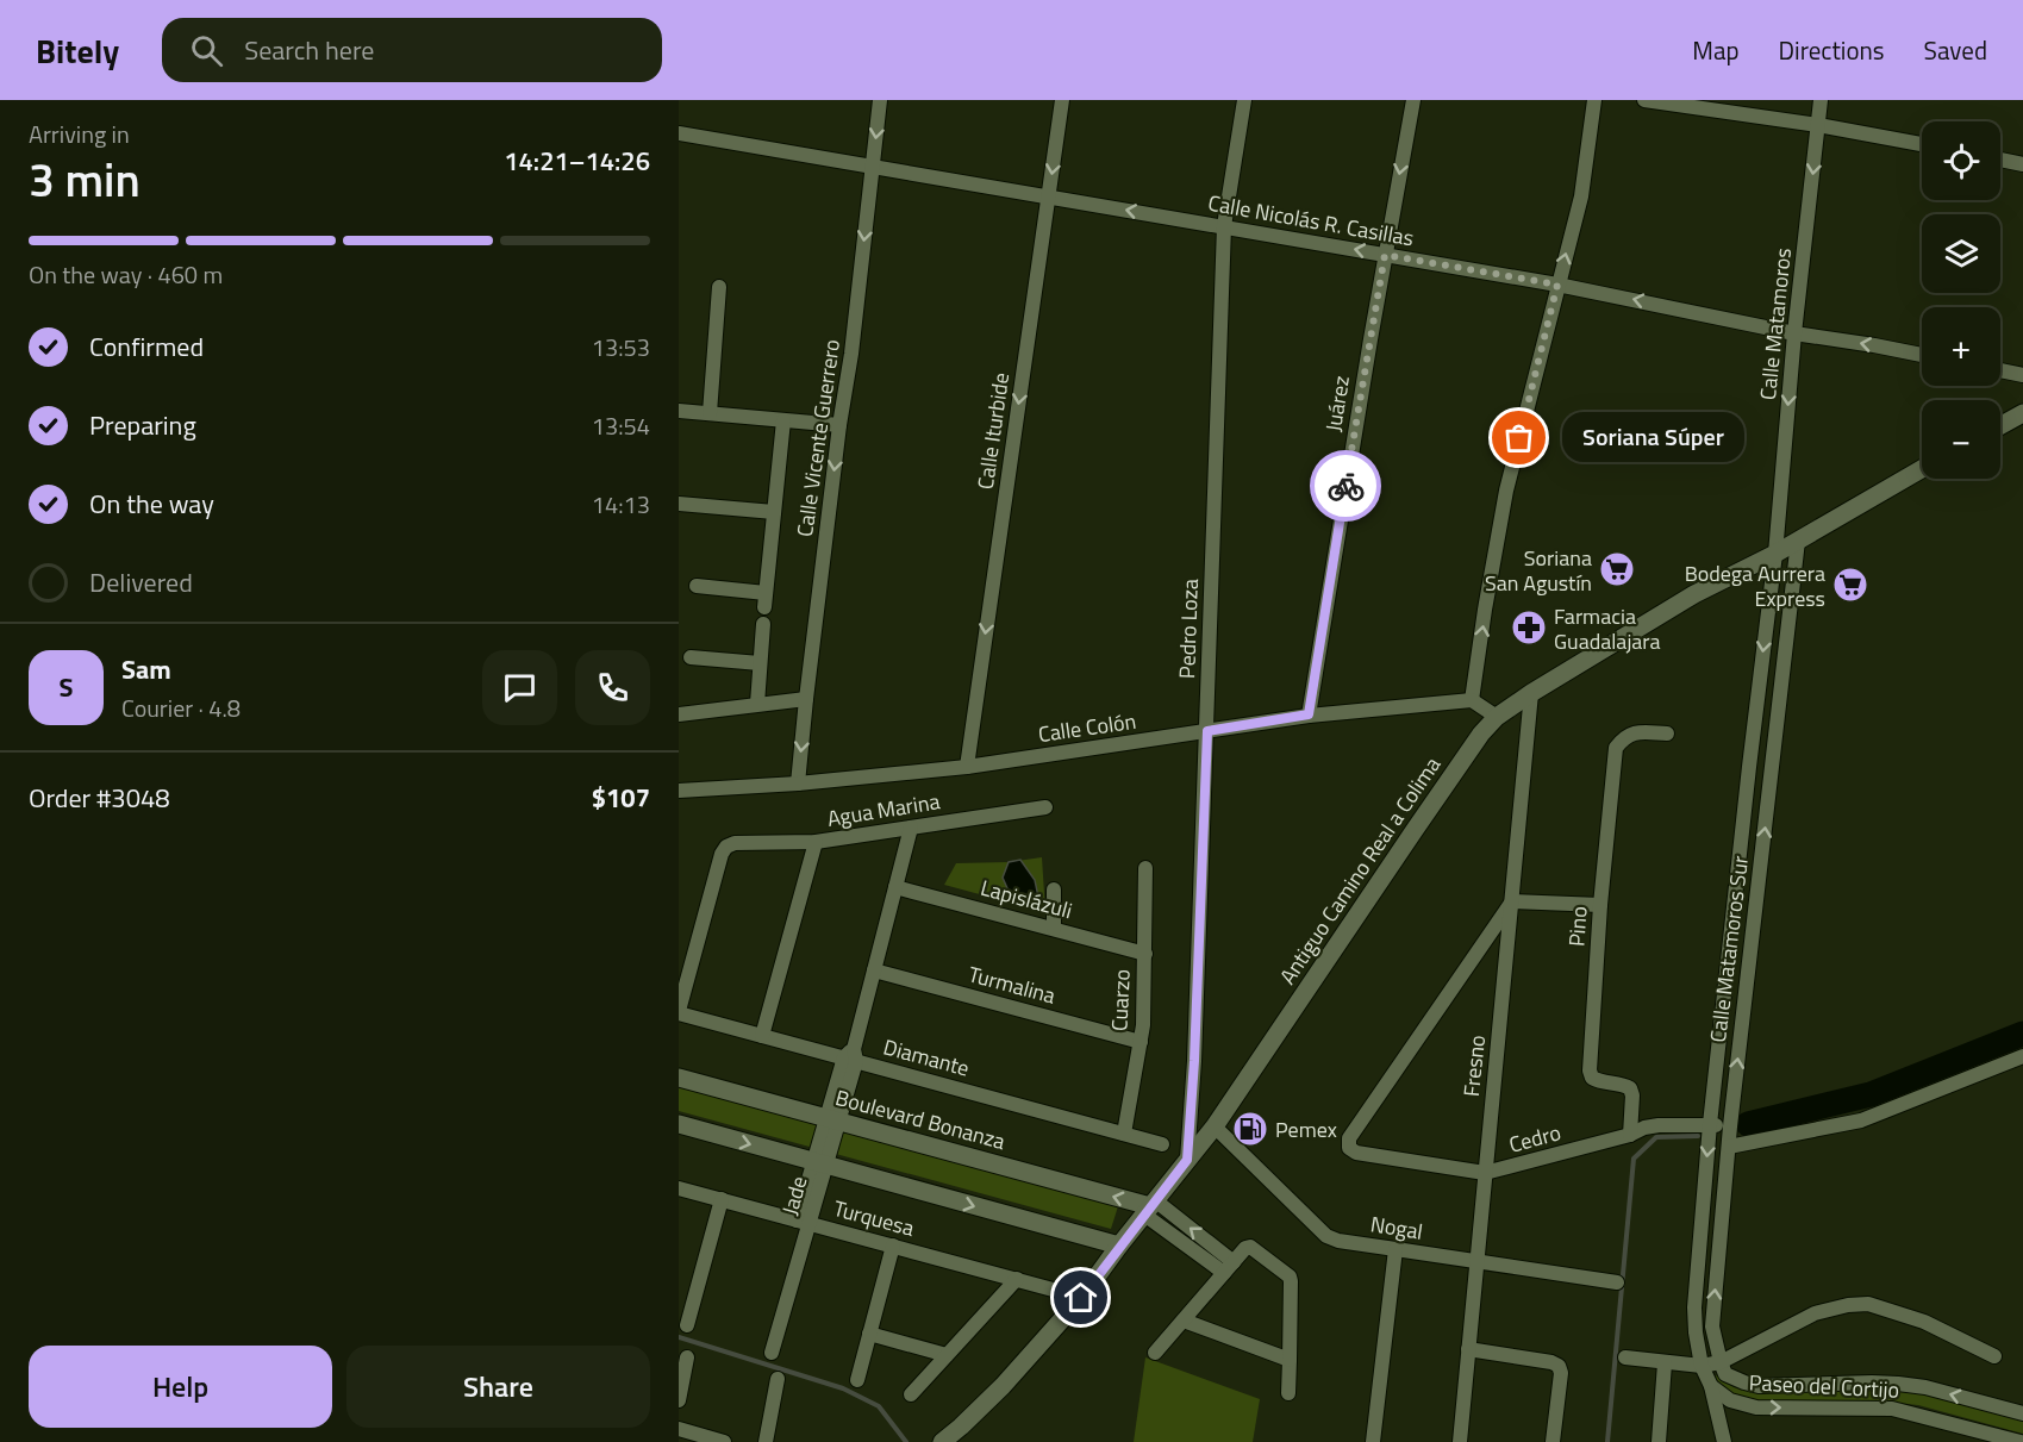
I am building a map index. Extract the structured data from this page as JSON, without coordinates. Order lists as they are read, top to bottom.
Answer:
{
  "streets": {
    "main road": ["Antiguo Camino Real a Colima", "Boulevard Bonanza"],
    "street": [
      "Calle Nicolás R. Casillas",
      "Calle Matamoros",
      "Juárez",
      "Calle Iturbide",
      "Calle Vicente Guerrero",
      "Pedro Loza",
      "Calle Colón",
      "Agua Marina",
      "Lapislázuli",
      "Pino",
      "Calle Matamoros Sur",
      "Turmalina",
      "Cuarzo",
      "Diamante",
      "Fresno",
      "Cedro",
      "Jade",
      "Turquesa",
      "Nogal",
      "Paseo del Cortijo"
    ]
  },
  "crossings": [
    ["Calle Nicolás R. Casillas", "Calle Matamoros"],
    ["Calle Nicolás R. Casillas", "Juárez"],
    ["Calle Nicolás R. Casillas", "Calle Iturbide"],
    ["Calle Nicolás R. Casillas", "Calle Vicente Guerrero"],
    ["Calle Nicolás R. Casillas", "Pedro Loza"],
    ["Calle Matamoros", "Antiguo Camino Real a Colima"],
    ["Calle Matamoros", "Calle Matamoros Sur"],
    ["Juárez", "Calle Colón"],
    ["Calle Iturbide", "Calle Colón"],
    ["Calle Vicente Guerrero", "Calle Colón"],
    ["Pedro Loza", "Calle Colón"],
    ["Pedro Loza", "Antiguo Camino Real a Colima"],
    ["Agua Marina", "Diamante"],
    ["Agua Marina", "Jade"],
    ["Antiguo Camino Real a Colima", "Calle Matamoros Sur"],
    ["Antiguo Camino Real a Colima", "Fresno"],
    ["Antiguo Camino Real a Colima", "Boulevard Bonanza"],
    ["Antiguo Camino Real a Colima", "Nogal"],
    ["Lapislázuli", "Cuarzo"],
    ["Lapislázuli", "Jade"],
    ["Pino", "Cedro"],
    ["Calle Matamoros Sur", "Cedro"],
    ["Calle Matamoros Sur", "Paseo del Cortijo"],
    ["Turmalina", "Cuarzo"],
    ["Turmalina", "Jade"],
    ["Cuarzo", "Diamante"],
    ["Diamante", "Jade"],
    ["Fresno", "Cedro"],
    ["Fresno", "Nogal"],
    ["Boulevard Bonanza", "Jade"],
    ["Jade", "Turquesa"]
  ],
  "one_way": [
    "Calle Nicolás R. Casillas",
    "Calle Matamoros",
    "Calle Iturbide",
    "Calle Vicente Guerrero"
  ],
  "places": {
    "other": ["Soriana Súper"],
    "supermarket": ["Soriana San Agustín", "Bodega Aurrera Express"],
    "pharmacy": ["Farmacia Guadalajara"],
    "fuel station": ["Pemex"]
  },
  "page": {
    "header": "Bitely",
    "search": "Search here",
    "nav": ["Map", "Directions", "Saved"],
    "heading": ["3 min", "Arriving in", "14:21–14:26"],
    "panel": [
      "Sam",
      "Courier · 4.8",
      "Order #3048",
      "$107"
    ],
    "map_buttons": ["+", "−"],
    "bar": "On the way · 460 m",
    "list": [
      ["Confirmed", "13:53"],
      ["Preparing", "13:54"],
      ["On the way", "14:13"],
      "Delivered"
    ],
    "bubble": "Soriana Súper",
    "round": "S",
    "buttons": ["Help", "Share"]
  }
}
